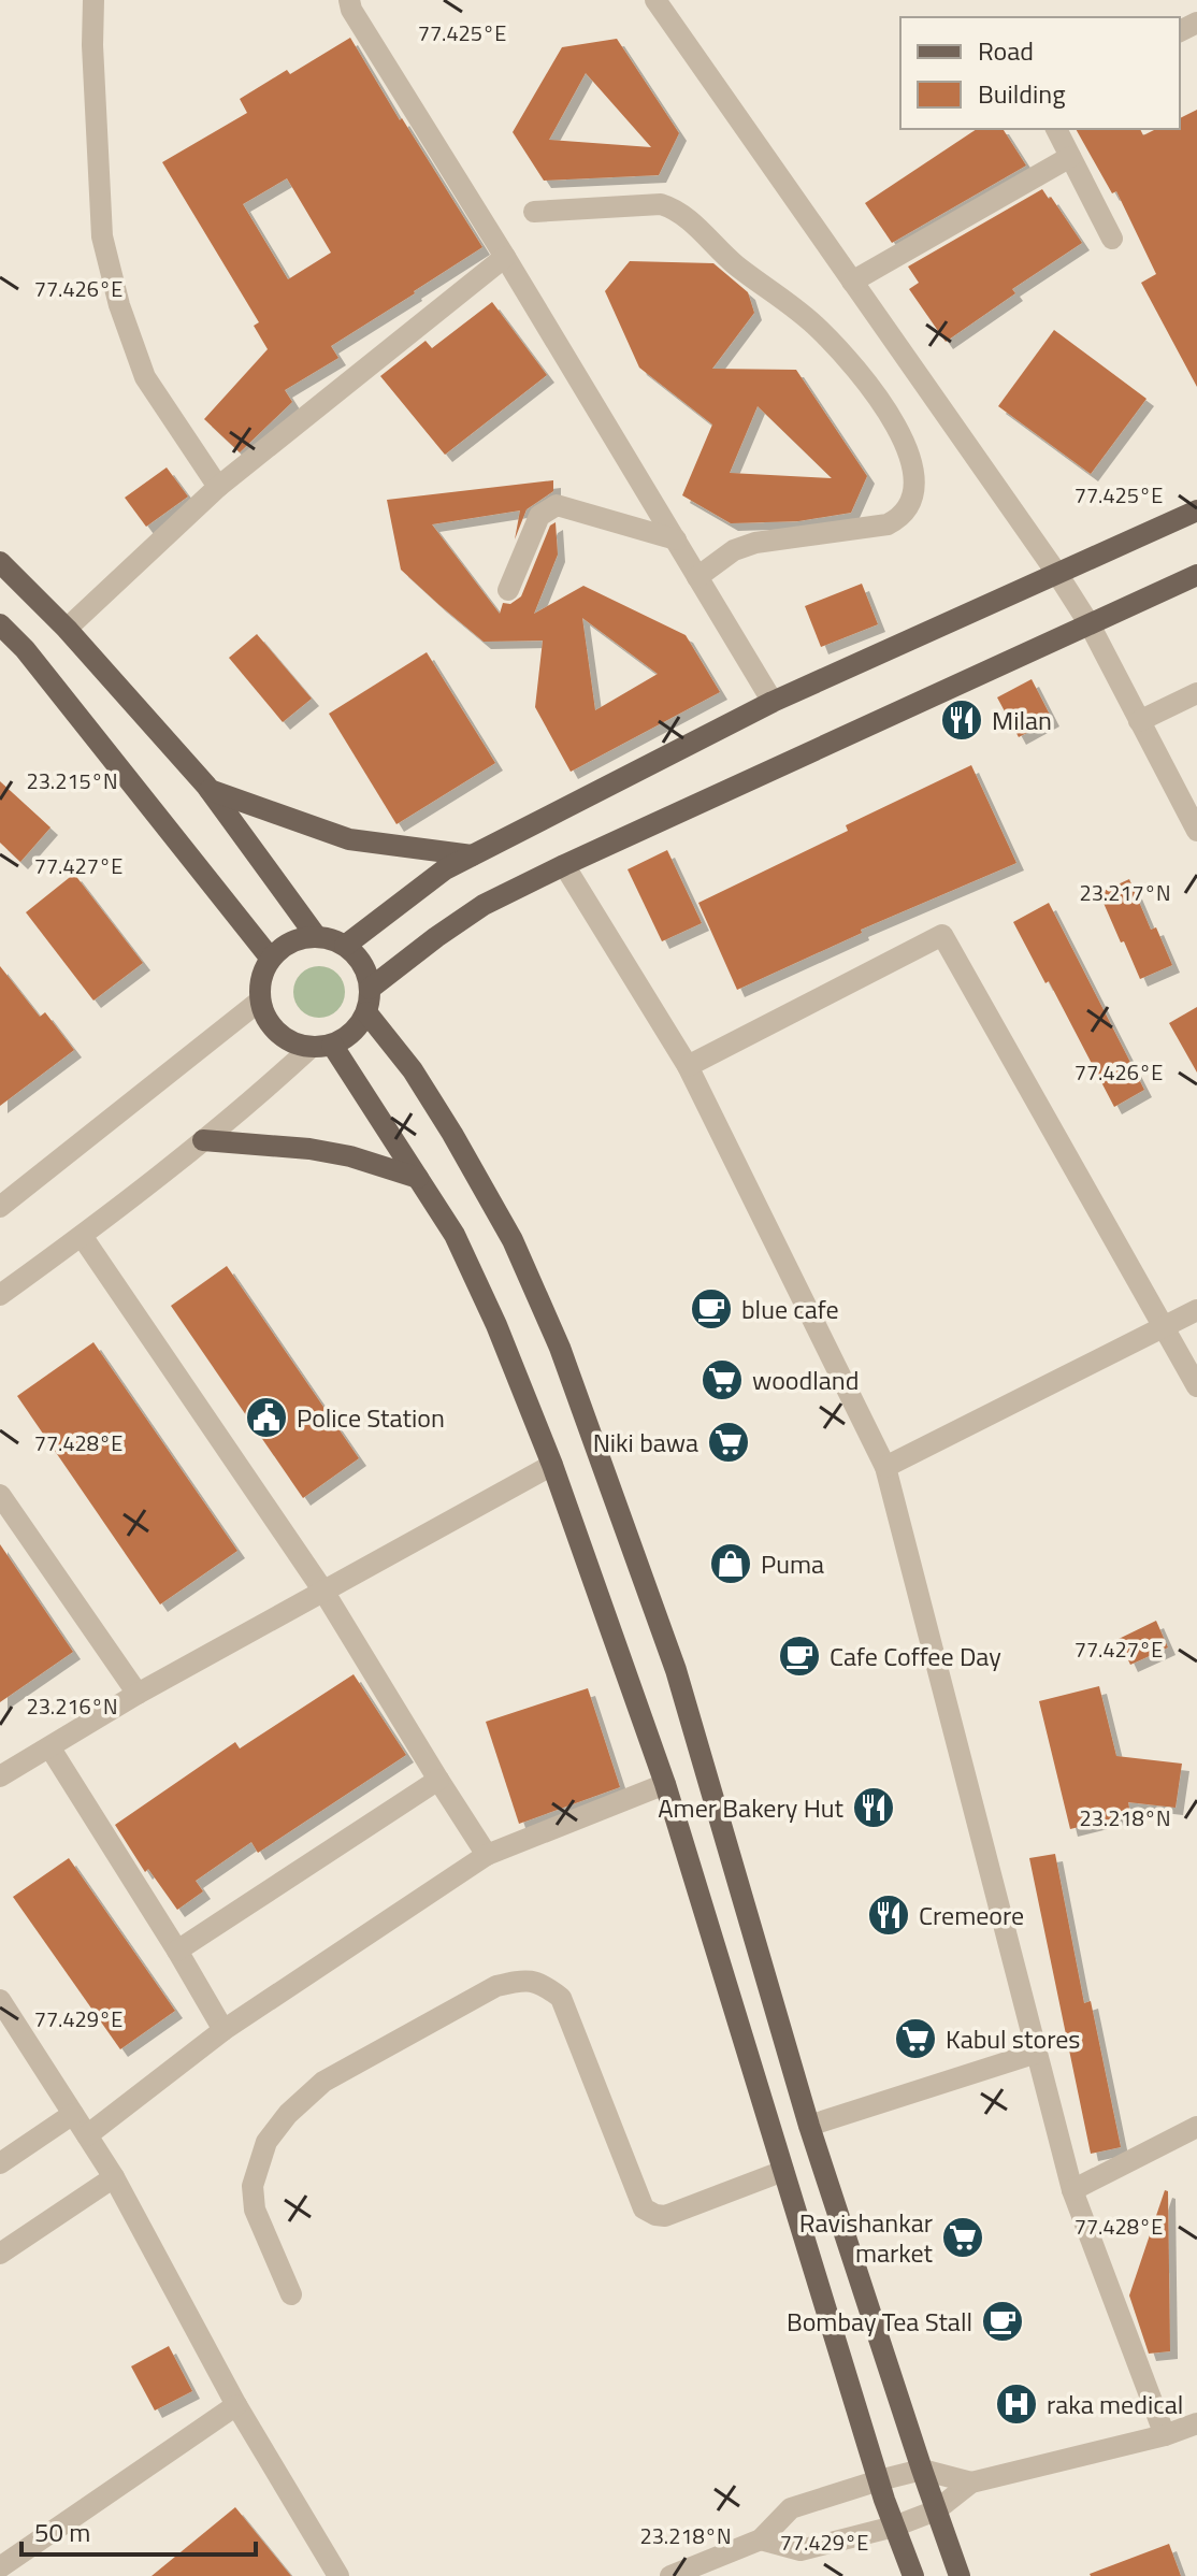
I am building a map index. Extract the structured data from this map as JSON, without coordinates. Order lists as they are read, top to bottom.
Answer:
{
  "places": {
    "restaurant": ["Milan", "Amer Bakery Hut", "Cremeore"],
    "cafe": ["blue cafe", "Cafe Coffee Day", "Bombay Tea Stall"],
    "supermarket": [
      "woodland",
      "Niki bawa",
      "Kabul stores",
      "Ravishankar market"
    ],
    "public building": ["Police Station"],
    "shop": ["Puma"],
    "hospital": ["raka medical"]
  },
  "legend": ["Road", "Building"],
  "scale_bar": "50 m",
  "coordinates": [
    "77.425°E",
    "77.426°E",
    "23.215°N",
    "77.427°E",
    "23.217°N",
    "77.428°E",
    "23.216°N",
    "23.218°N",
    "77.429°E"
  ]
}
